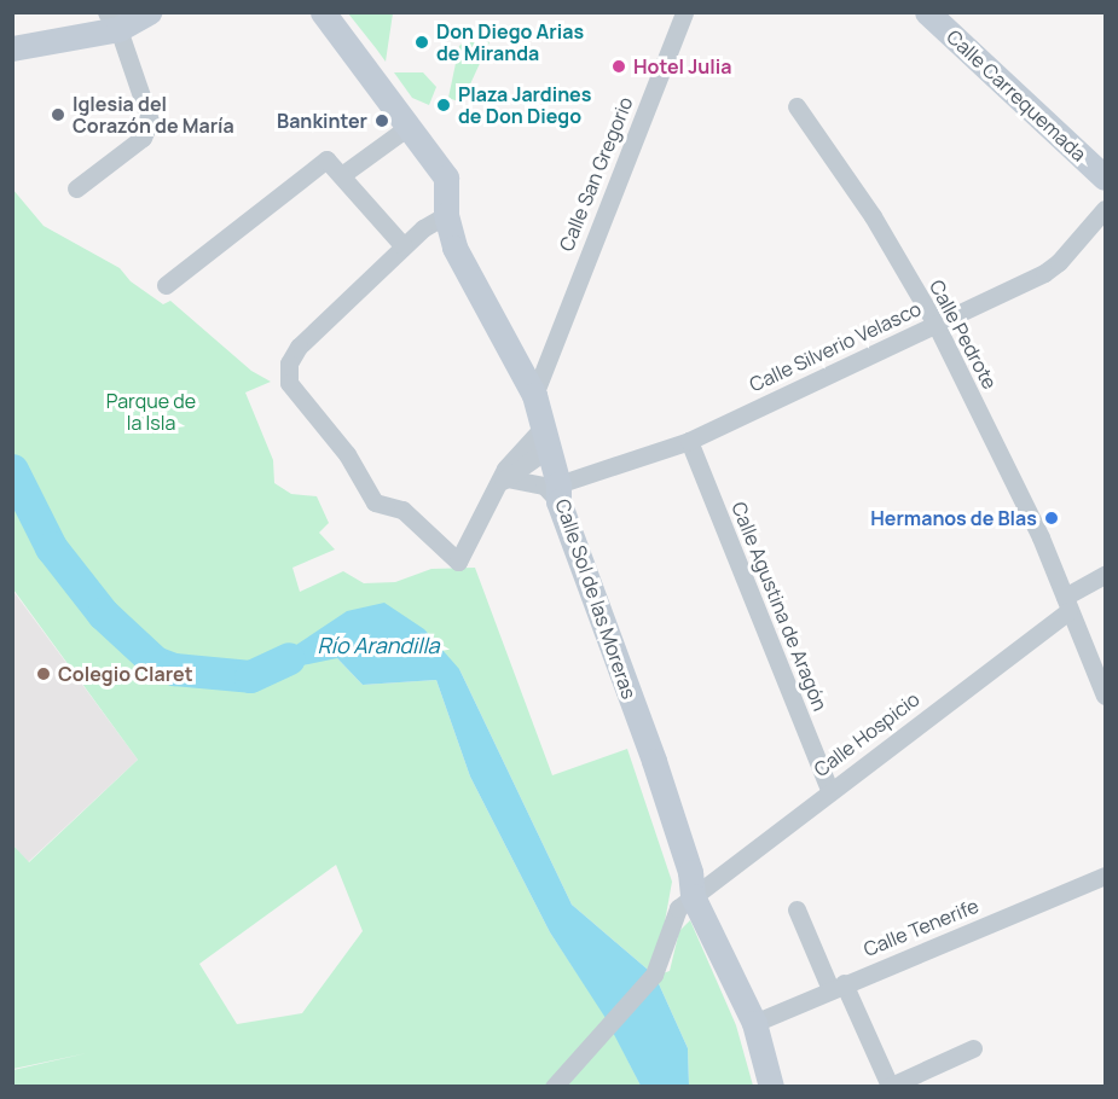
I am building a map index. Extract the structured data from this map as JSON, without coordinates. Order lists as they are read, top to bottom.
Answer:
{
  "streets": {
    "street": [
      "Calle Carrequemada",
      "Calle San Gregorio",
      "Calle Pedrote",
      "Calle Silverio Velasco",
      "Calle Sol de las Moreras",
      "Calle Agustina de Aragón",
      "Calle Hospicio",
      "Calle Tenerife"
    ]
  },
  "crossings": [
    ["Calle San Gregorio", "Calle Sol de las Moreras"],
    ["Calle Pedrote", "Calle Silverio Velasco"],
    ["Calle Pedrote", "Calle Hospicio"],
    ["Calle Silverio Velasco", "Calle Sol de las Moreras"],
    ["Calle Silverio Velasco", "Calle Agustina de Aragón"],
    ["Calle Sol de las Moreras", "Calle Hospicio"],
    ["Calle Sol de las Moreras", "Calle Tenerife"],
    ["Calle Agustina de Aragón", "Calle Hospicio"]
  ],
  "water": ["Río Arandilla"],
  "parks": ["Parque de la Isla"],
  "places": [
    "Don Diego Arias de Miranda",
    "Hotel Julia",
    "Plaza Jardines de Don Diego",
    "Iglesia del Corazón de María",
    "Bankinter",
    "Hermanos de Blas",
    "Colegio Claret"
  ]
}
